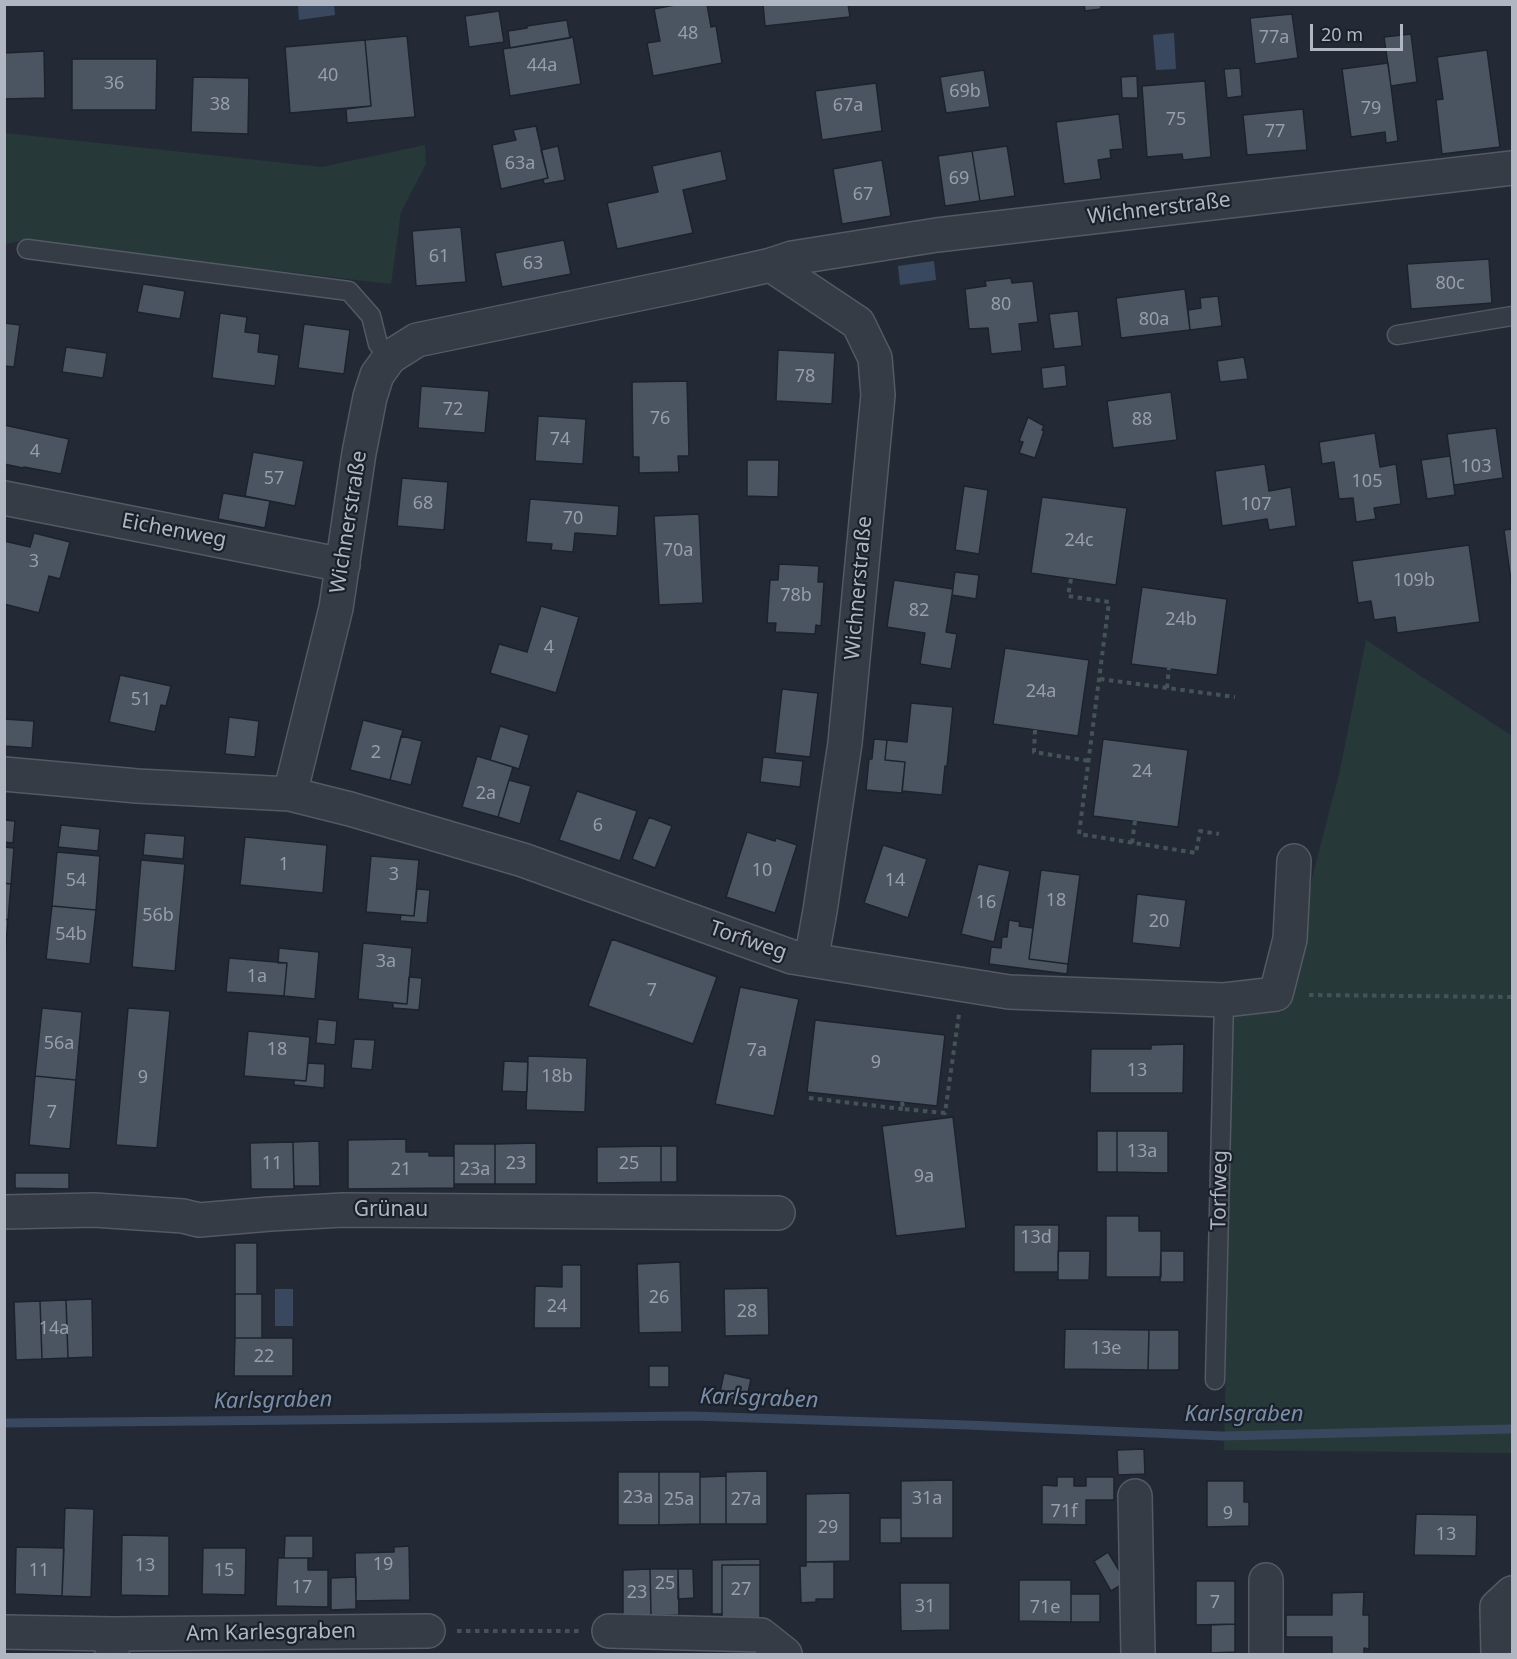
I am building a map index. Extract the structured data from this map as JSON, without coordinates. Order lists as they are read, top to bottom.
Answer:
{
  "streets": {
    "street": [
      "Wichnerstraße",
      "Eichenweg",
      "Torfweg",
      "Grünau",
      "Am Karlesgraben"
    ]
  },
  "crossings": [
    ["Wichnerstraße", "Eichenweg"],
    ["Wichnerstraße", "Torfweg"]
  ],
  "water": ["Karlsgraben"],
  "house_numbers": [
    "48",
    "77a",
    "44a",
    "40",
    "36",
    "69b",
    "38",
    "67a",
    "79",
    "75",
    "77",
    "63a",
    "69",
    "67",
    "61",
    "63",
    "80c",
    "80",
    "80a",
    "78",
    "72",
    "76",
    "88",
    "74",
    "4",
    "103",
    "57",
    "105",
    "68",
    "107",
    "70",
    "24c",
    "70a",
    "3",
    "109b",
    "78b",
    "82",
    "24b",
    "4",
    "24a",
    "51",
    "2",
    "24",
    "2a",
    "6",
    "1",
    "10",
    "3",
    "54",
    "14",
    "18",
    "16",
    "56b",
    "20",
    "54b",
    "3a",
    "1a",
    "7",
    "56a",
    "18",
    "7a",
    "9",
    "13",
    "18b",
    "9",
    "7",
    "13a",
    "11",
    "23",
    "25",
    "21",
    "23a",
    "9a",
    "13d",
    "26",
    "24",
    "28",
    "14a",
    "13e",
    "22",
    "23a",
    "31a",
    "25a",
    "27a",
    "71f",
    "9",
    "29",
    "13",
    "19",
    "13",
    "11",
    "15",
    "25",
    "17",
    "27",
    "23",
    "7",
    "31",
    "71e"
  ],
  "scale_bar": "20 m"
}
